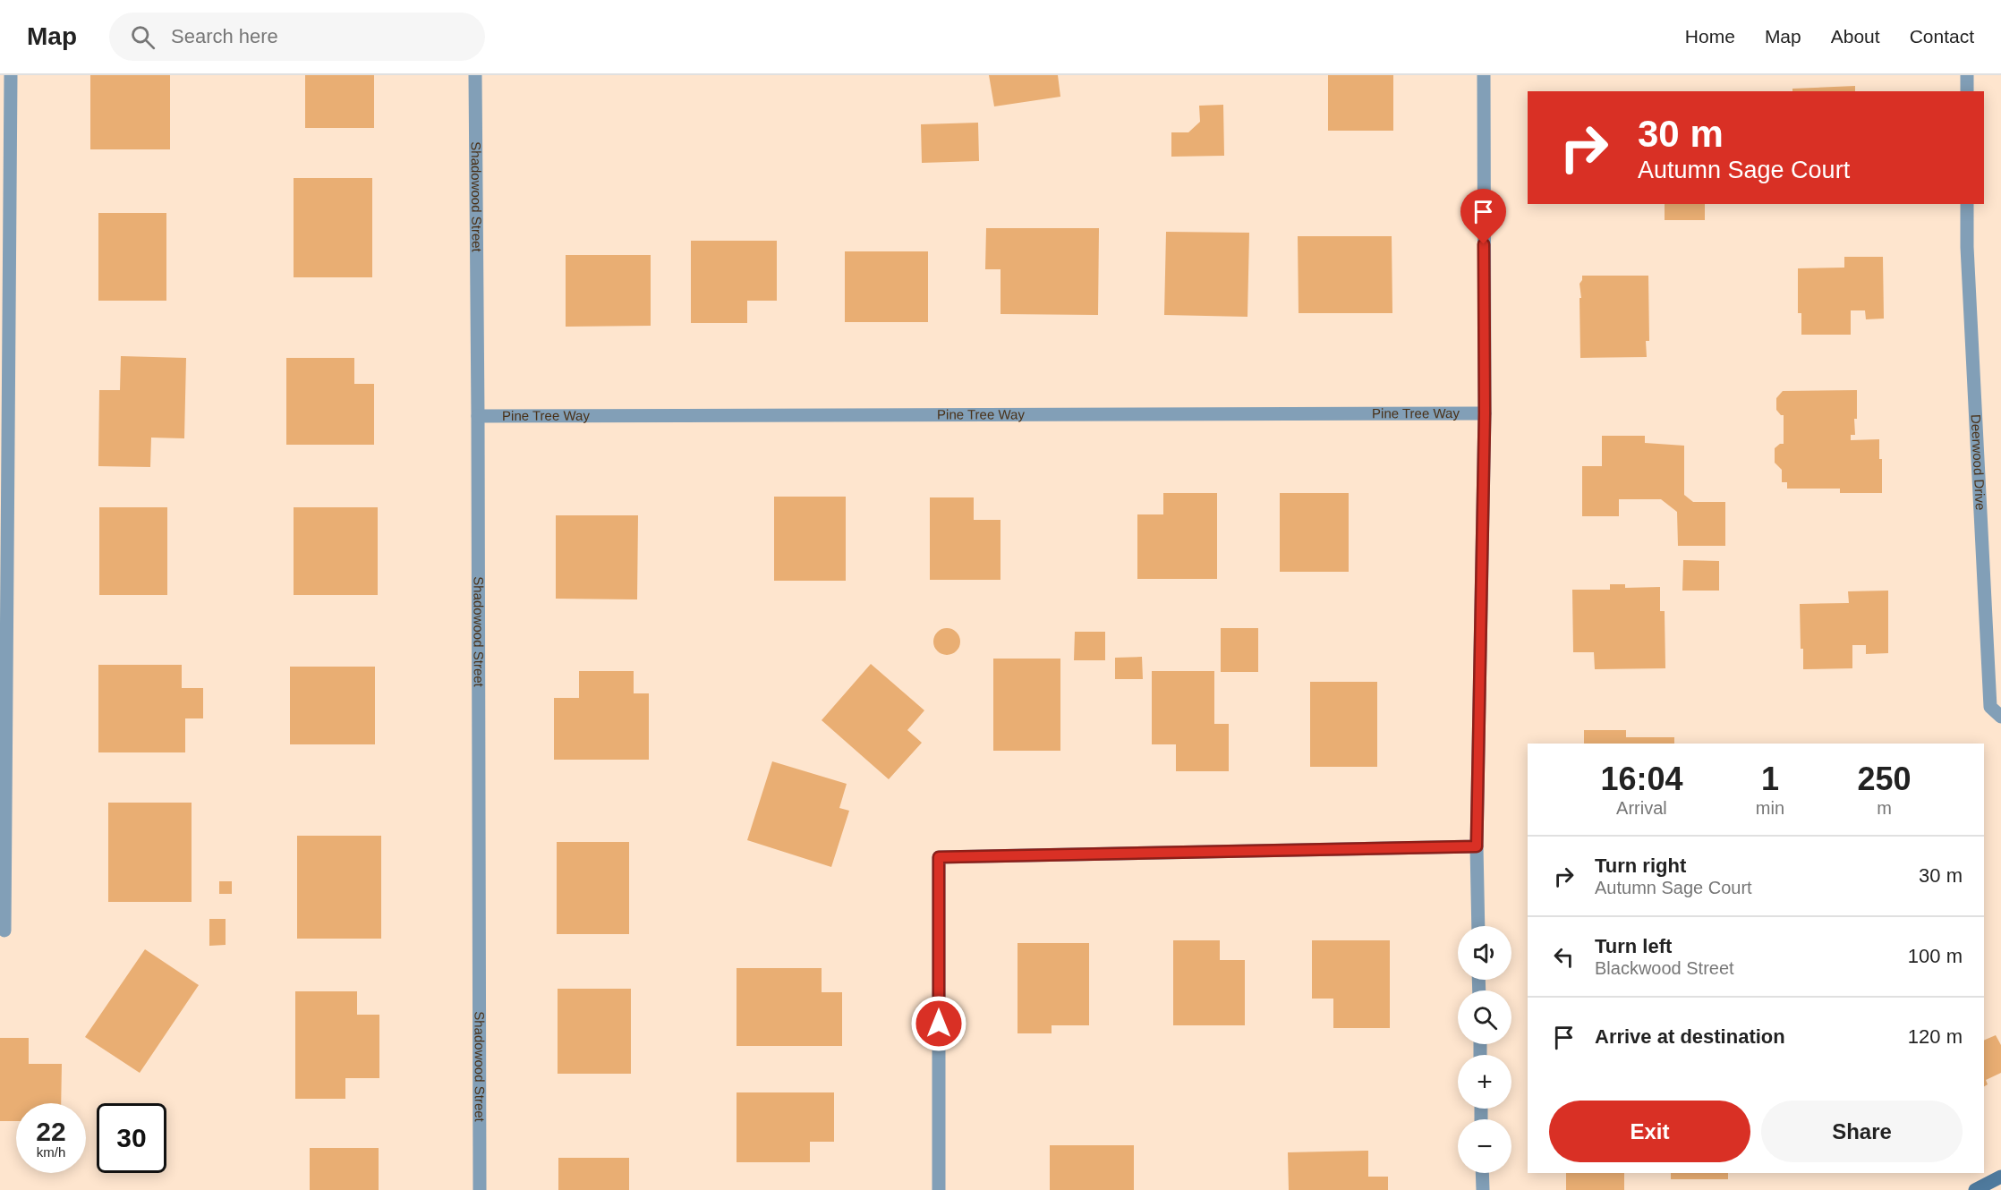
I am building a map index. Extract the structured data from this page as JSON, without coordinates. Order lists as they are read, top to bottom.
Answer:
{
  "streets": {
    "street": ["Shadowood Street", "Pine Tree Way", "Deerwood Drive"]
  },
  "crossings": [
    ["Shadowood Street", "Pine Tree Way"]
  ],
  "page": {
    "header": "Map",
    "search": "Search here",
    "nav": [
      "Home",
      "Map",
      "About",
      "Contact"
    ],
    "turn": ["30 m", "Autumn Sage Court"],
    "eta": [
      "16:04",
      "Arrival",
      "1",
      "min",
      "250",
      "m"
    ],
    "list": [
      {
        "name": "Turn right",
        "note": "Autumn Sage Court",
        "value": "30 m"
      },
      {
        "name": "Turn left",
        "note": "Blackwood Street",
        "value": "100 m"
      },
      {
        "name": "Arrive at destination",
        "value": "120 m"
      }
    ],
    "map_buttons": ["+", "−"],
    "buttons": ["Exit", "Share"],
    "speed": "22 km/h",
    "limit": "30"
  }
}
